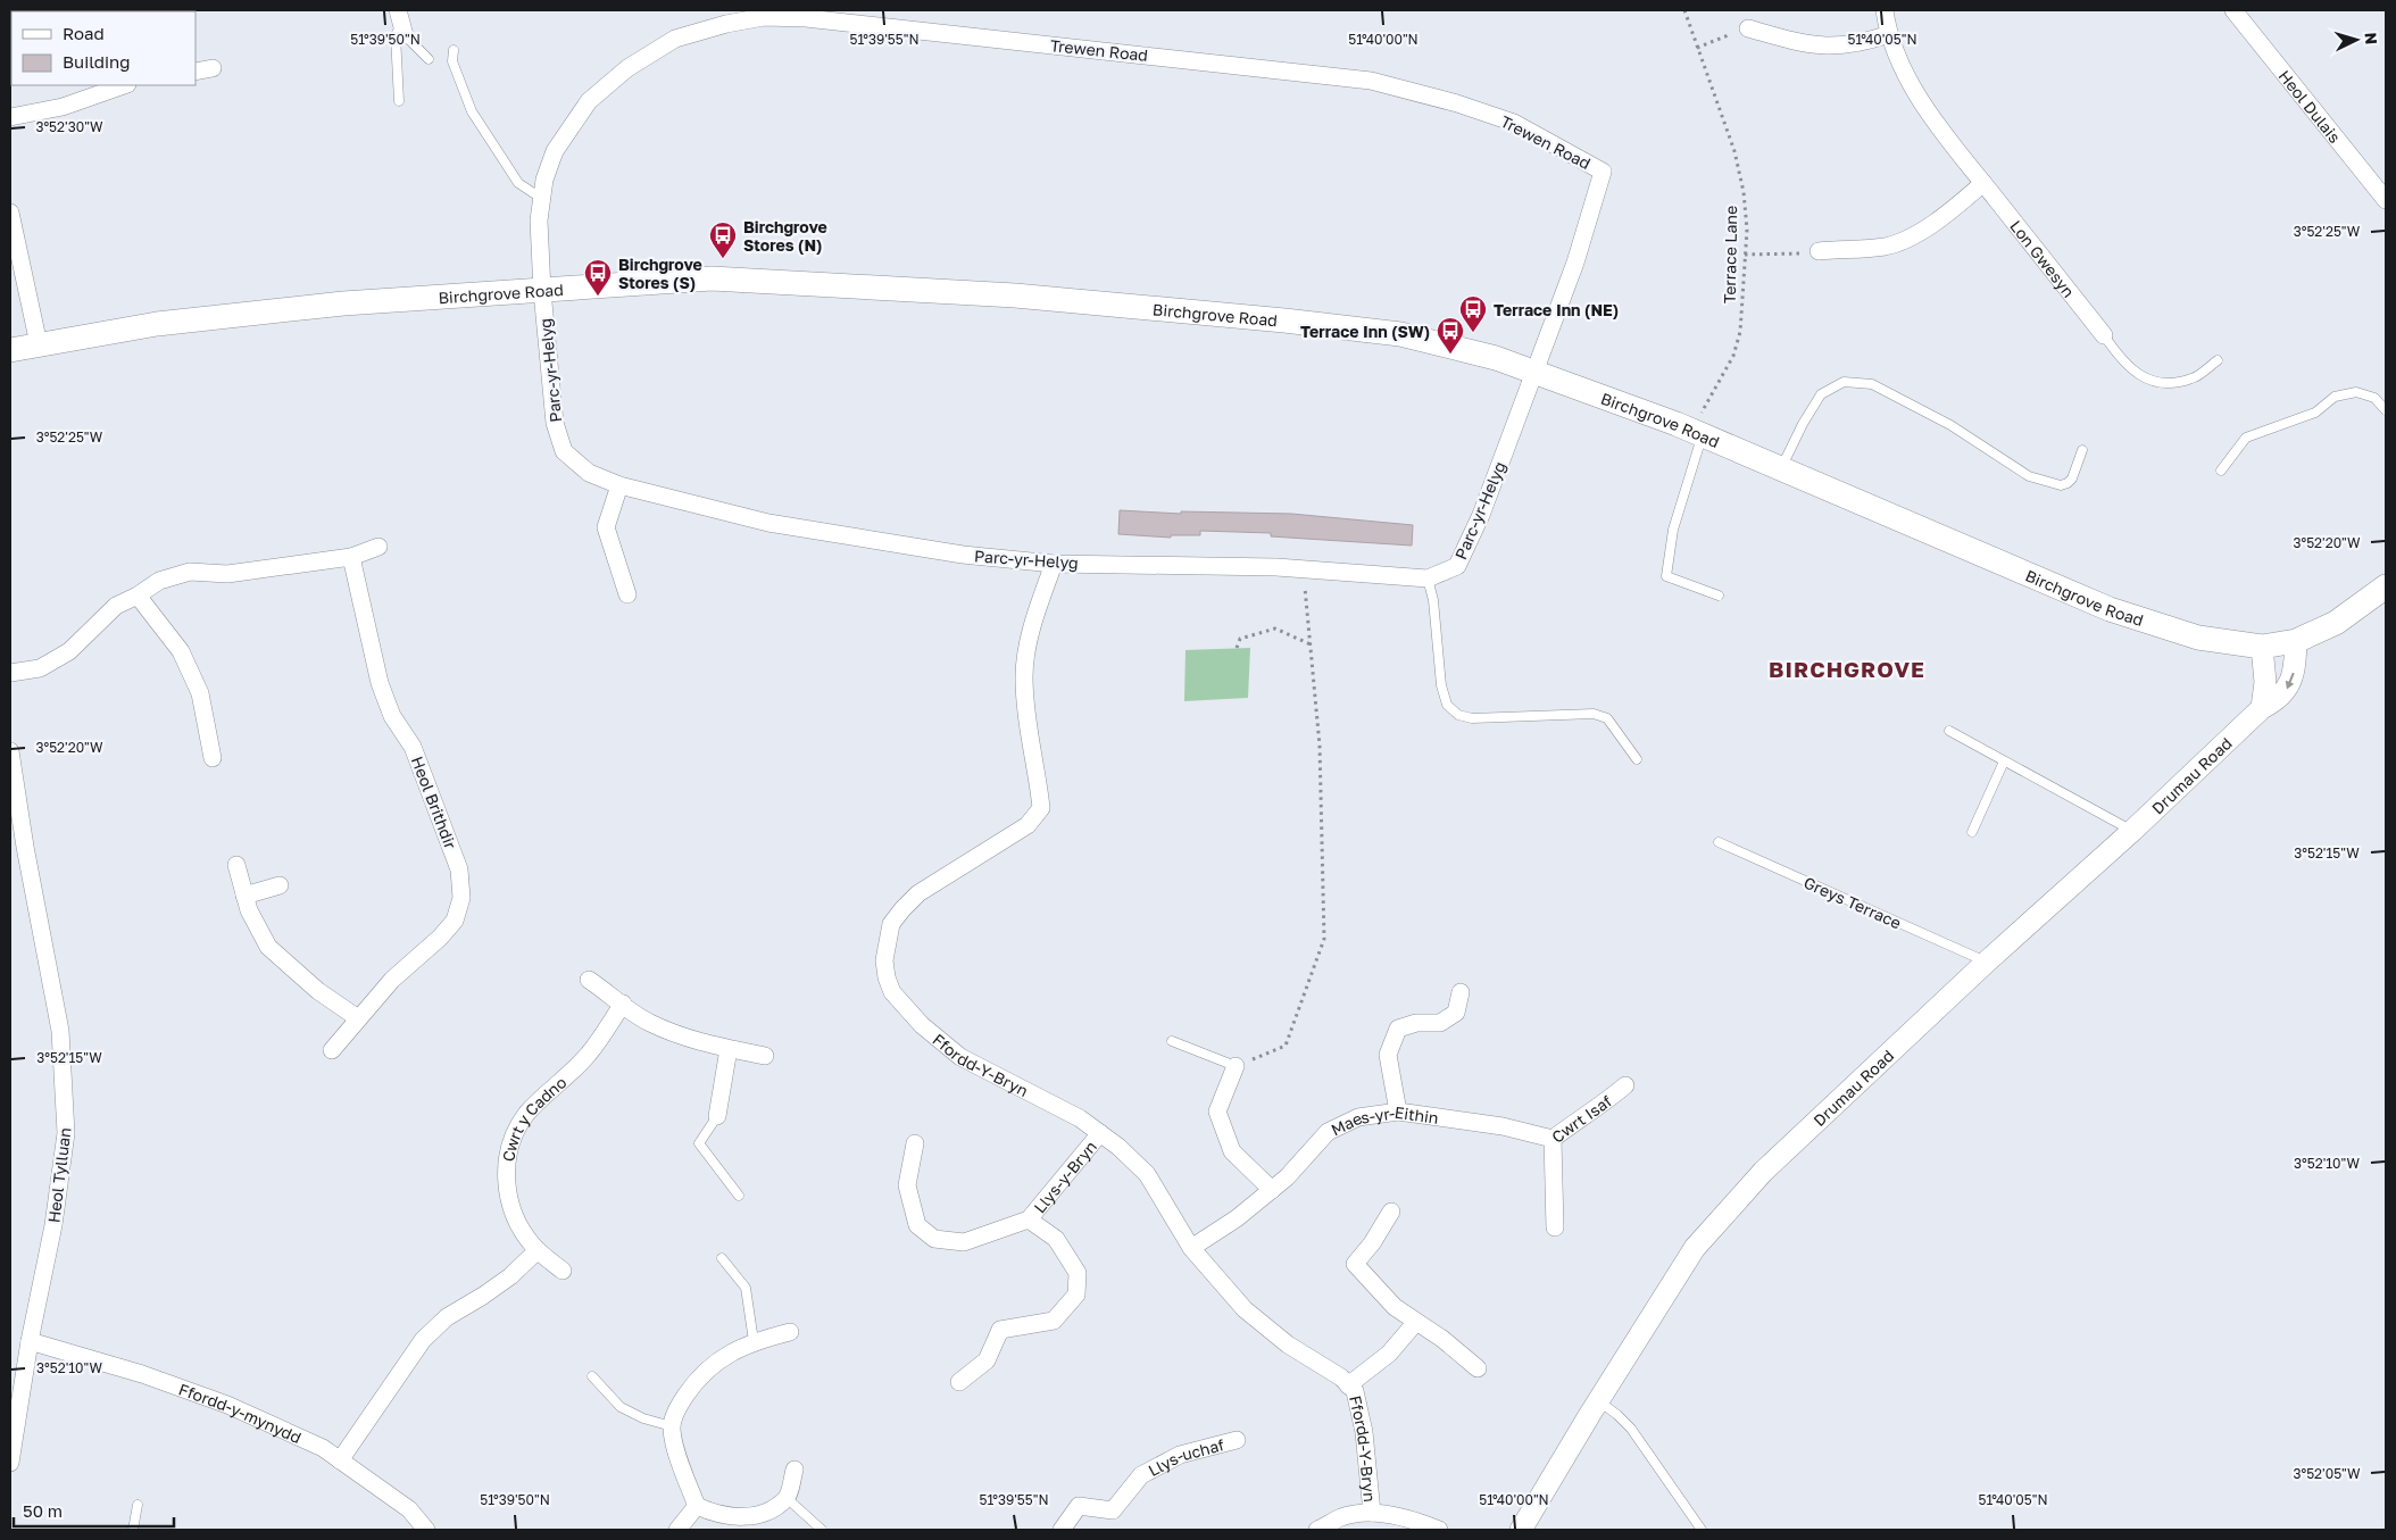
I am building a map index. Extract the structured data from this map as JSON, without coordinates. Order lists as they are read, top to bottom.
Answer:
{
  "streets": {
    "main road": ["Birchgrove Road"],
    "street": [
      "Trewen Road",
      "Heol Dulais",
      "Lon Gwesyn",
      "Parc-yr-Helyg",
      "Drumau Road",
      "Heol Brithdir",
      "Ffordd-Y-Bryn",
      "Cwrt Isaf",
      "Cwrt y Cadno",
      "Maes-yr-Eithin",
      "Heol Tylluan",
      "Llys-y-Bryn",
      "Ffordd-y-mynydd",
      "Llys-uchaf"
    ],
    "lane": ["Greys Terrace"],
    "path": ["Terrace Lane"]
  },
  "crossings": [
    ["Trewen Road", "Birchgrove Road"],
    ["Trewen Road", "Parc-yr-Helyg"],
    ["Terrace Lane", "Birchgrove Road"],
    ["Birchgrove Road", "Parc-yr-Helyg"],
    ["Birchgrove Road", "Drumau Road"],
    ["Parc-yr-Helyg", "Ffordd-Y-Bryn"],
    ["Drumau Road", "Greys Terrace"],
    ["Ffordd-Y-Bryn", "Maes-yr-Eithin"],
    ["Ffordd-Y-Bryn", "Llys-y-Bryn"],
    ["Cwrt Isaf", "Maes-yr-Eithin"],
    ["Heol Tylluan", "Ffordd-y-mynydd"]
  ],
  "districts": ["BIRCHGROVE"],
  "places": {
    "bus stop": [
      "Birchgrove Stores (N)",
      "Birchgrove Stores (S)",
      "Terrace Inn (NE)",
      "Terrace Inn (SW)"
    ]
  },
  "legend": ["Road", "Building"],
  "scale_bar": "50 m",
  "north": "right",
  "coordinates": [
    "51°39'50\"N",
    "51°39'55\"N",
    "51°40'00\"N",
    "51°40'05\"N",
    "3°52'30\"W",
    "3°52'25\"W",
    "3°52'20\"W",
    "3°52'15\"W",
    "3°52'10\"W",
    "3°52'05\"W"
  ]
}
